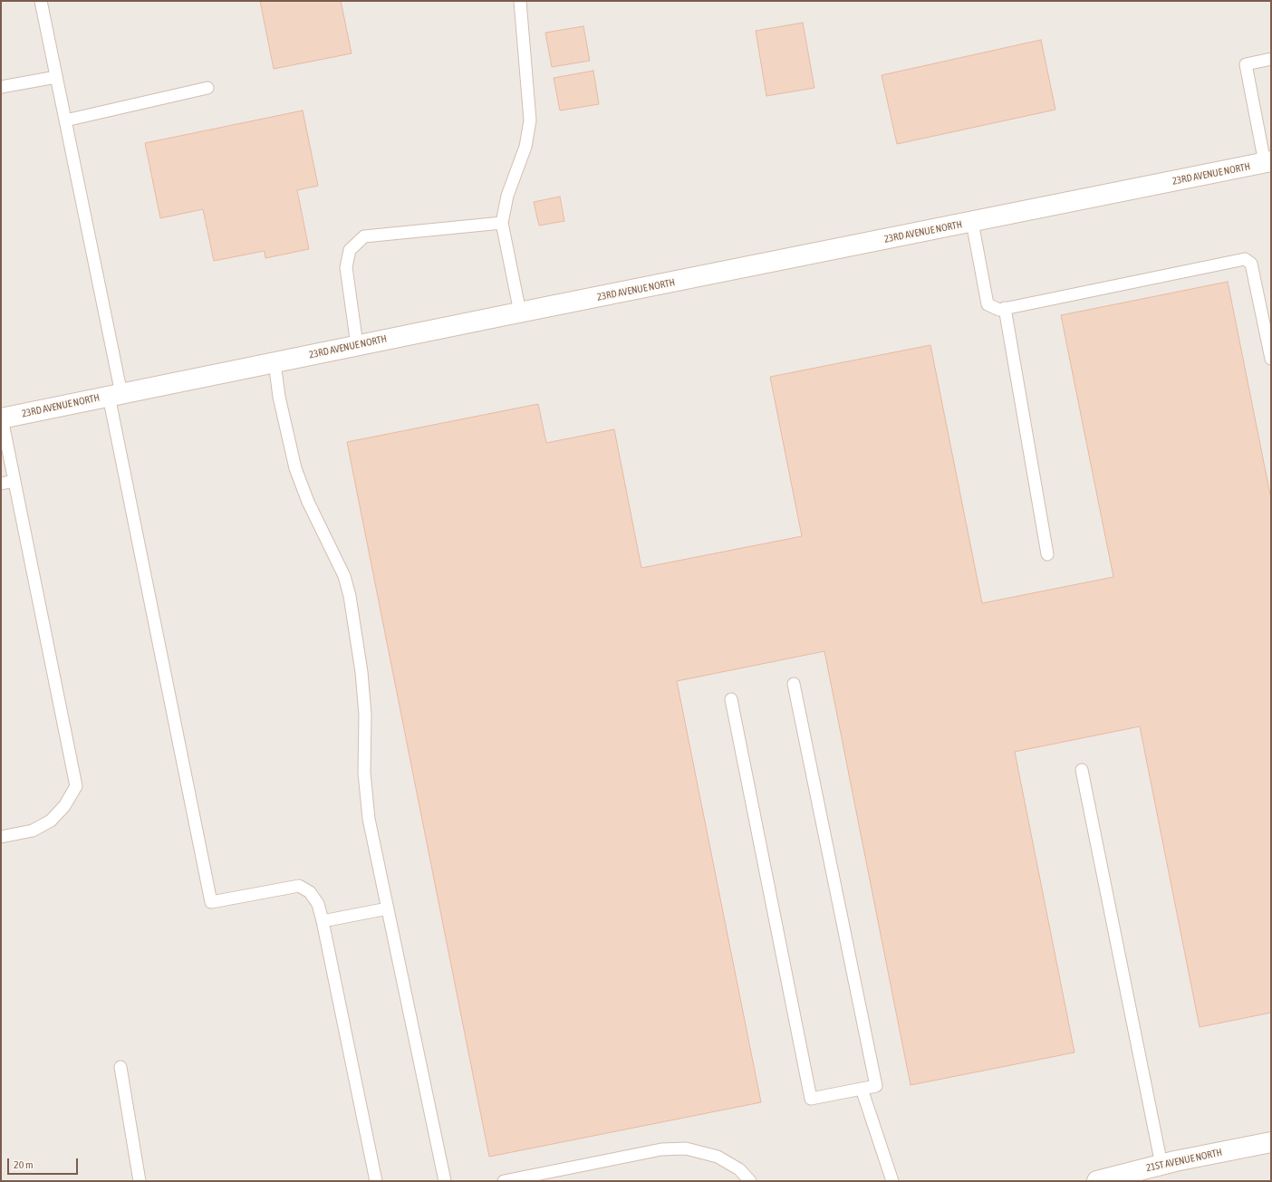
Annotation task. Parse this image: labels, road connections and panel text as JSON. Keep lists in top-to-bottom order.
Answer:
{
  "streets": {
    "street": ["23RD AVENUE NORTH", "21ST AVENUE NORTH"]
  },
  "scale_bar": "20 m"
}
